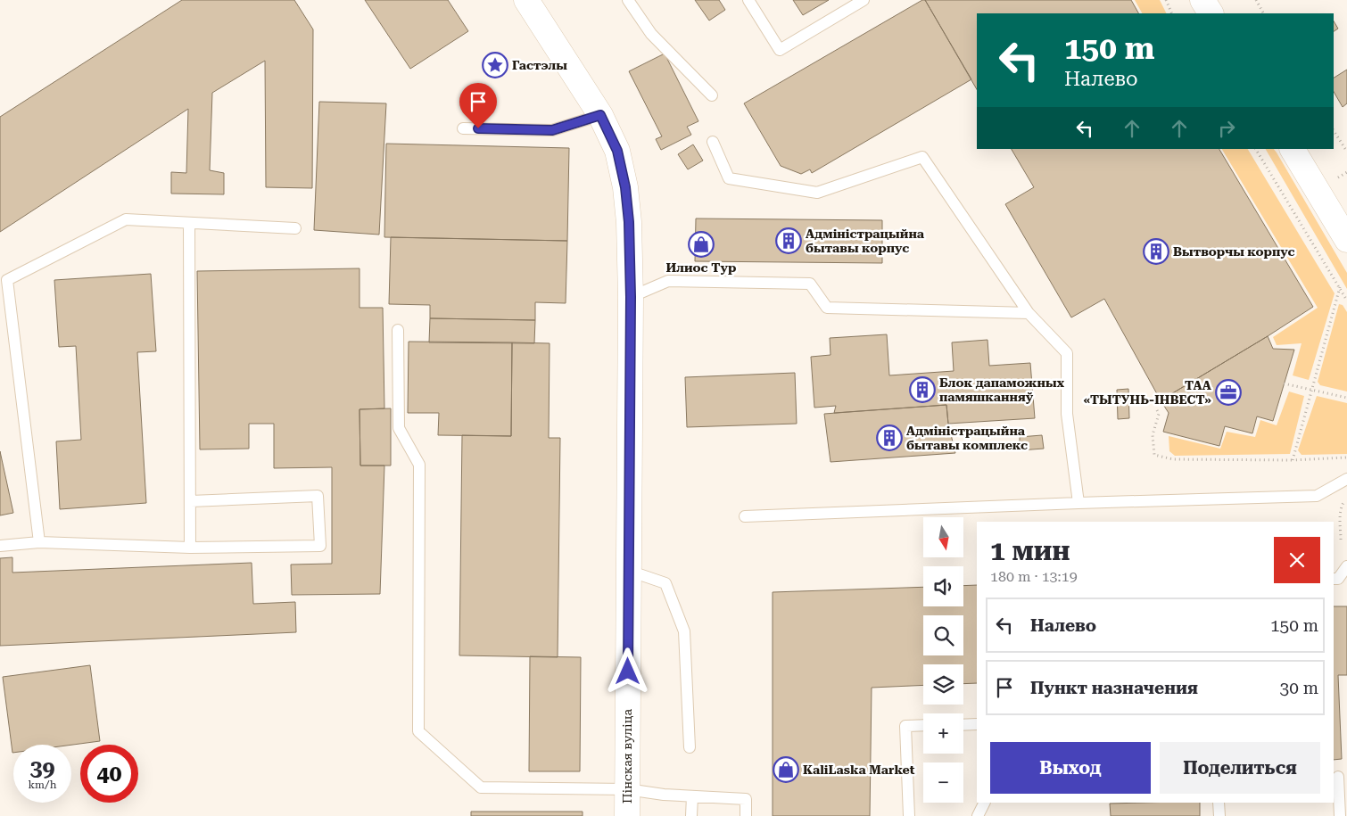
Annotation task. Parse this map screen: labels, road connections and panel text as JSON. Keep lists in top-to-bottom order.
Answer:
{
  "streets": {
    "street": ["Пінская вуліца"]
  },
  "places": {
    "place": ["Гастэлы"],
    "building": [
      "Адміністрацыйна бытавы корпус",
      "Вытворчы корпус",
      "Блок дапаможных памяшканняў",
      "Адміністрацыйна бытавы комплекс"
    ],
    "shop": ["Илиос Тур", "KaliLaska Market"],
    "office": ["ТАА «ТЫТУНЬ-IНВЕСТ»"]
  },
  "north": "bottom",
  "page": {
    "turn": ["150 m", "Налево"],
    "map_buttons": ["+", "−"],
    "heading": ["1 мин", "180 m · 13:19"],
    "list": [
      {
        "name": "Налево",
        "value": "150 m"
      },
      {
        "name": "Пункт назначения",
        "value": "30 m"
      }
    ],
    "buttons": ["Выход", "Поделиться"],
    "speed": "39 km/h",
    "limit": "40"
  }
}
